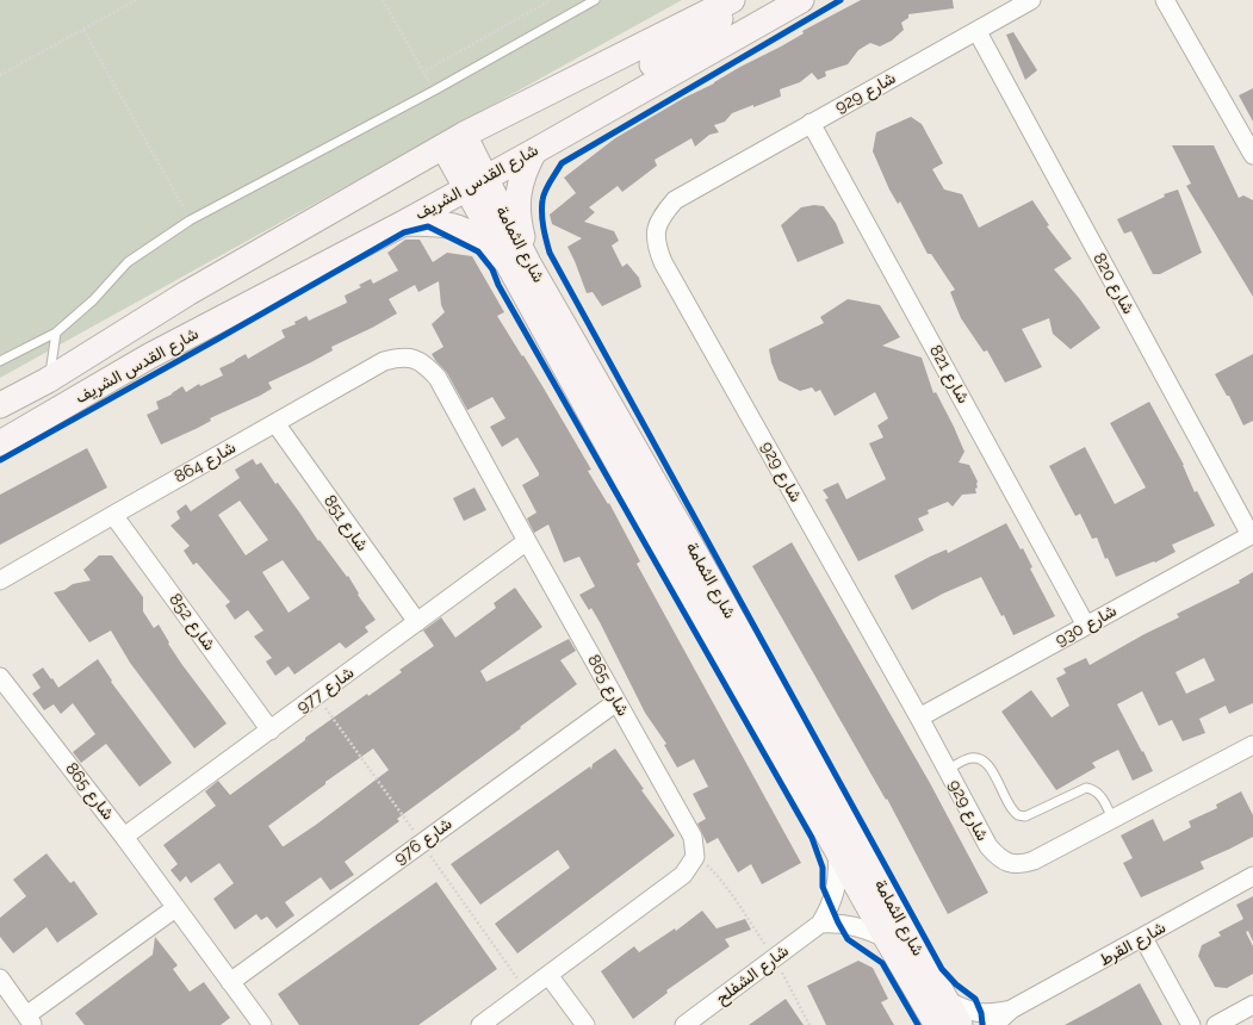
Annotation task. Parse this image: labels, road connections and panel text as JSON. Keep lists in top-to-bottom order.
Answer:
{
  "streets": {
    "street": [
      "شارع 929",
      "شارع القدس الشريف",
      "شارع الثمامة",
      "شارع 820",
      "شارع 821",
      "شارع 864",
      "شارع 851",
      "شارع 852",
      "شارع 930",
      "شارع 865",
      "شارع 977",
      "شارع 976",
      "شارع القرط",
      "شارع الشفلح"
    ]
  },
  "crossings": [
    ["شارع 929", "شارع 820"],
    ["شارع 929", "شارع 821"],
    ["شارع 929", "شارع 930"],
    ["شارع القدس الشريف", "شارع الثمامة"],
    ["شارع الثمامة", "شارع القرط"],
    ["شارع الثمامة", "شارع الشفلح"],
    ["شارع 820", "شارع 930"],
    ["شارع 821", "شارع 930"],
    ["شارع 864", "شارع 851"],
    ["شارع 864", "شارع 852"],
    ["شارع 864", "شارع 865"],
    ["شارع 851", "شارع 977"],
    ["شارع 852", "شارع 977"],
    ["شارع 865", "شارع 977"],
    ["شارع 865", "شارع 976"]
  ]
}
